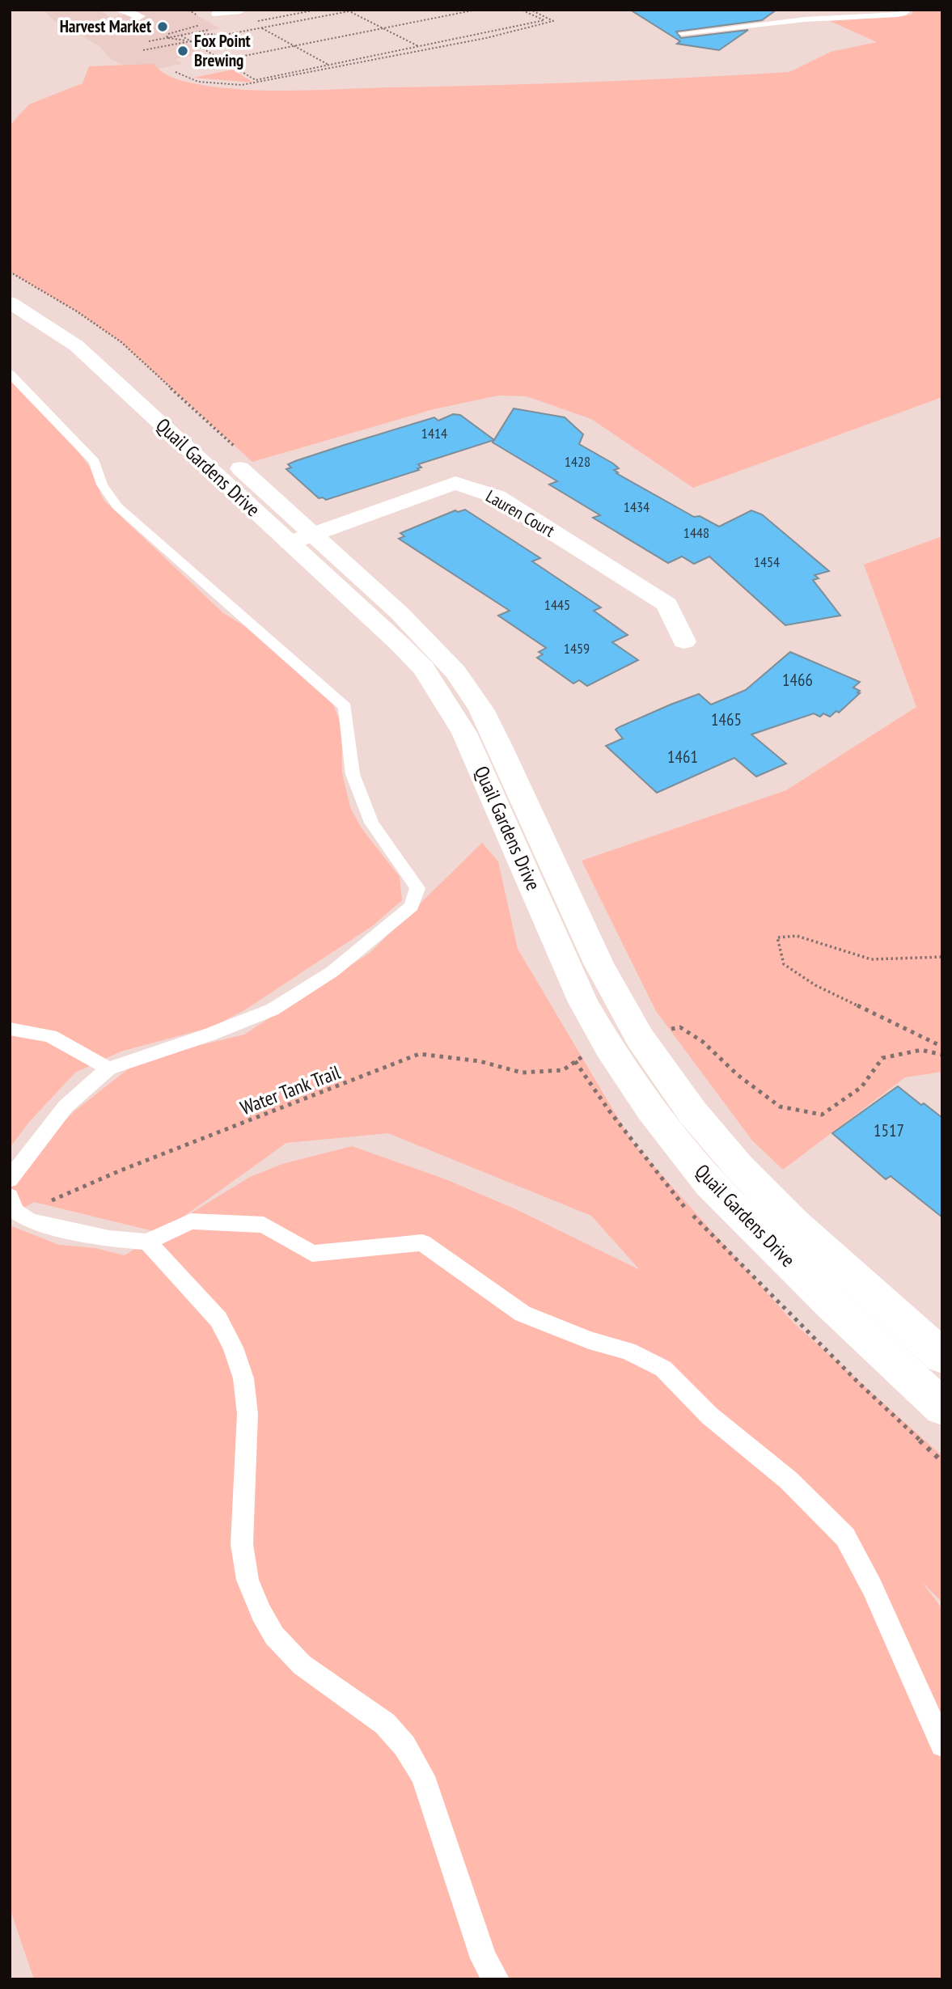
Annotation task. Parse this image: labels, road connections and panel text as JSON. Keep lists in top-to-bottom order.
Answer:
{
  "streets": {
    "main road": ["Quail Gardens Drive", "Lauren Court"],
    "path": ["Water Tank Trail"]
  },
  "crossings": [
    ["Quail Gardens Drive", "Lauren Court"]
  ],
  "places": ["Harvest Market", "Fox Point Brewing"],
  "house_numbers": [
    "1414",
    "1428",
    "1434",
    "1448",
    "1454",
    "1445",
    "1459",
    "1466",
    "1465",
    "1461",
    "1517"
  ]
}
